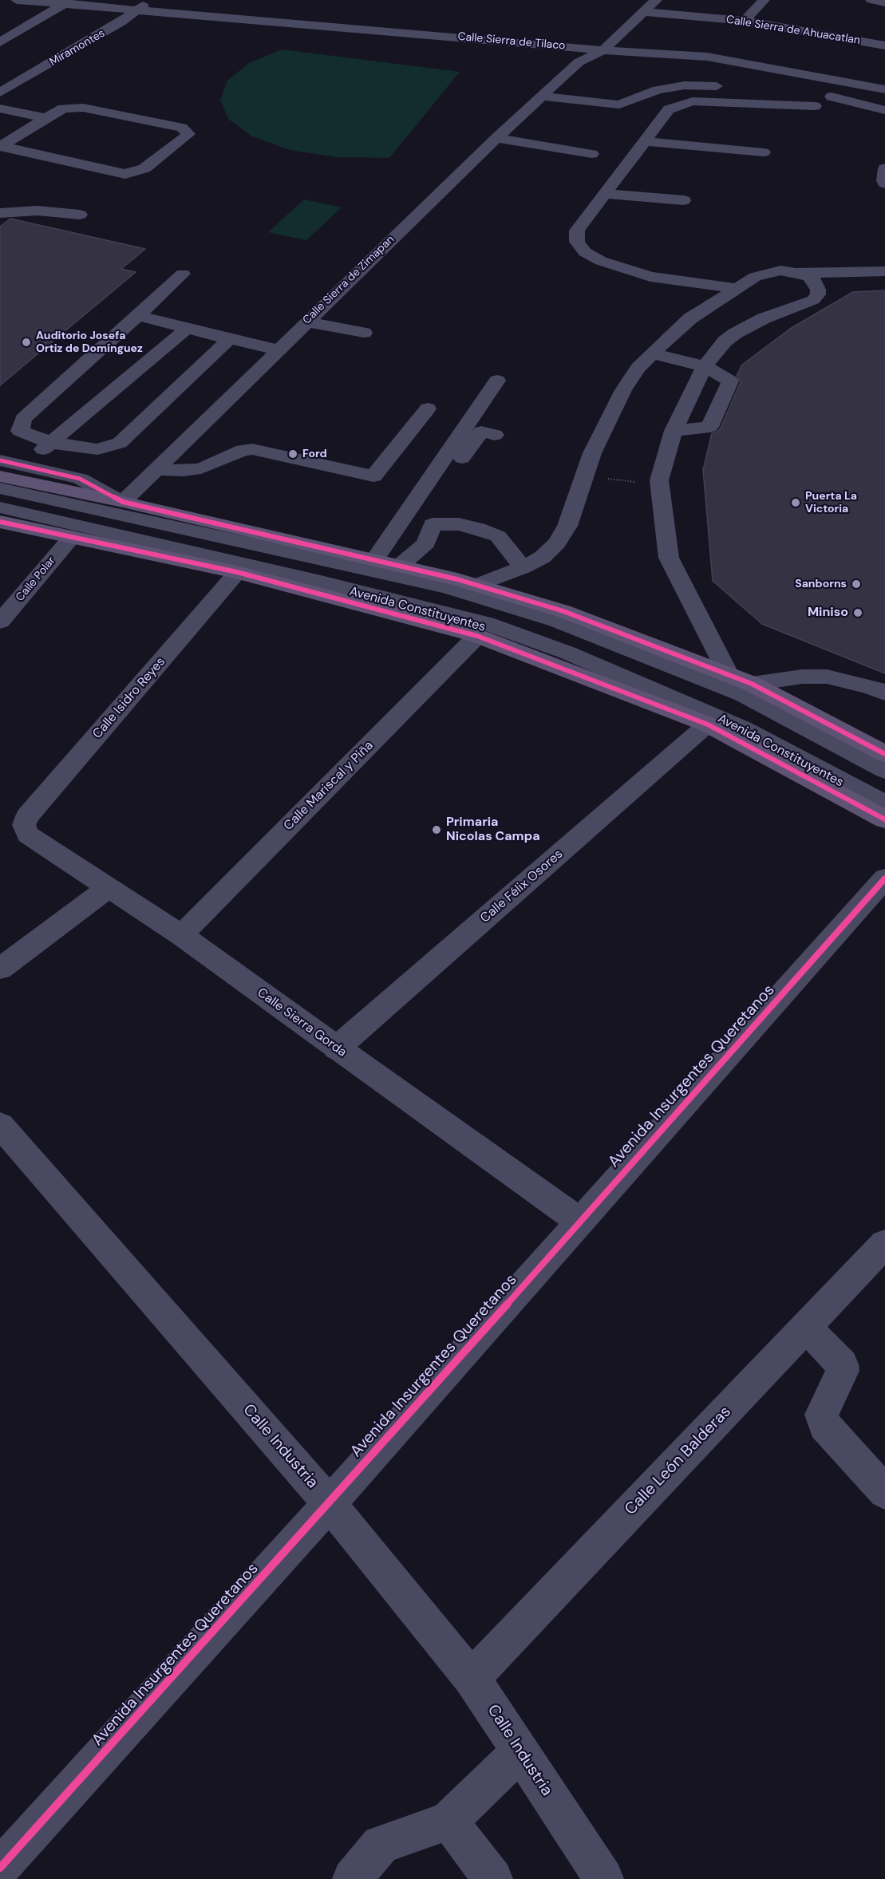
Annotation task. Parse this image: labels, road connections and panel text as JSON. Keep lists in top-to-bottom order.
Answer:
{
  "streets": {
    "main road": ["Avenida Constituyentes"],
    "street": [
      "Calle Sierra de Ahuacatlan",
      "Calle Sierra de Tilaco",
      "Miramontes",
      "Calle Sierra de Zimapan",
      "Calle Polar",
      "Calle Isidro Reyes",
      "Calle Mariscal y Piña",
      "Calle Félix Osores",
      "Calle Sierra Gorda",
      "Avenida Insurgentes Queretanos",
      "Calle Industria",
      "Calle León Balderas"
    ]
  },
  "crossings": [
    ["Calle Sierra de Ahuacatlan", "Calle Sierra de Zimapan"],
    ["Calle Sierra de Tilaco", "Miramontes"],
    ["Calle Sierra de Tilaco", "Calle Sierra de Zimapan"],
    ["Calle Polar", "Avenida Constituyentes"],
    ["Avenida Constituyentes", "Calle Isidro Reyes"],
    ["Avenida Constituyentes", "Calle Mariscal y Piña"],
    ["Avenida Constituyentes", "Calle Félix Osores"],
    ["Calle Isidro Reyes", "Calle Sierra Gorda"],
    ["Calle Mariscal y Piña", "Calle Sierra Gorda"],
    ["Calle Félix Osores", "Calle Sierra Gorda"],
    ["Calle Sierra Gorda", "Avenida Insurgentes Queretanos"],
    ["Avenida Insurgentes Queretanos", "Calle Industria"],
    ["Calle Industria", "Calle León Balderas"]
  ],
  "places": [
    "Auditorio Josefa Ortiz de Domínguez",
    "Ford",
    "Puerta La Victoria",
    "Sanborns",
    "Miniso",
    "Primaria Nicolas Campa"
  ]
}
